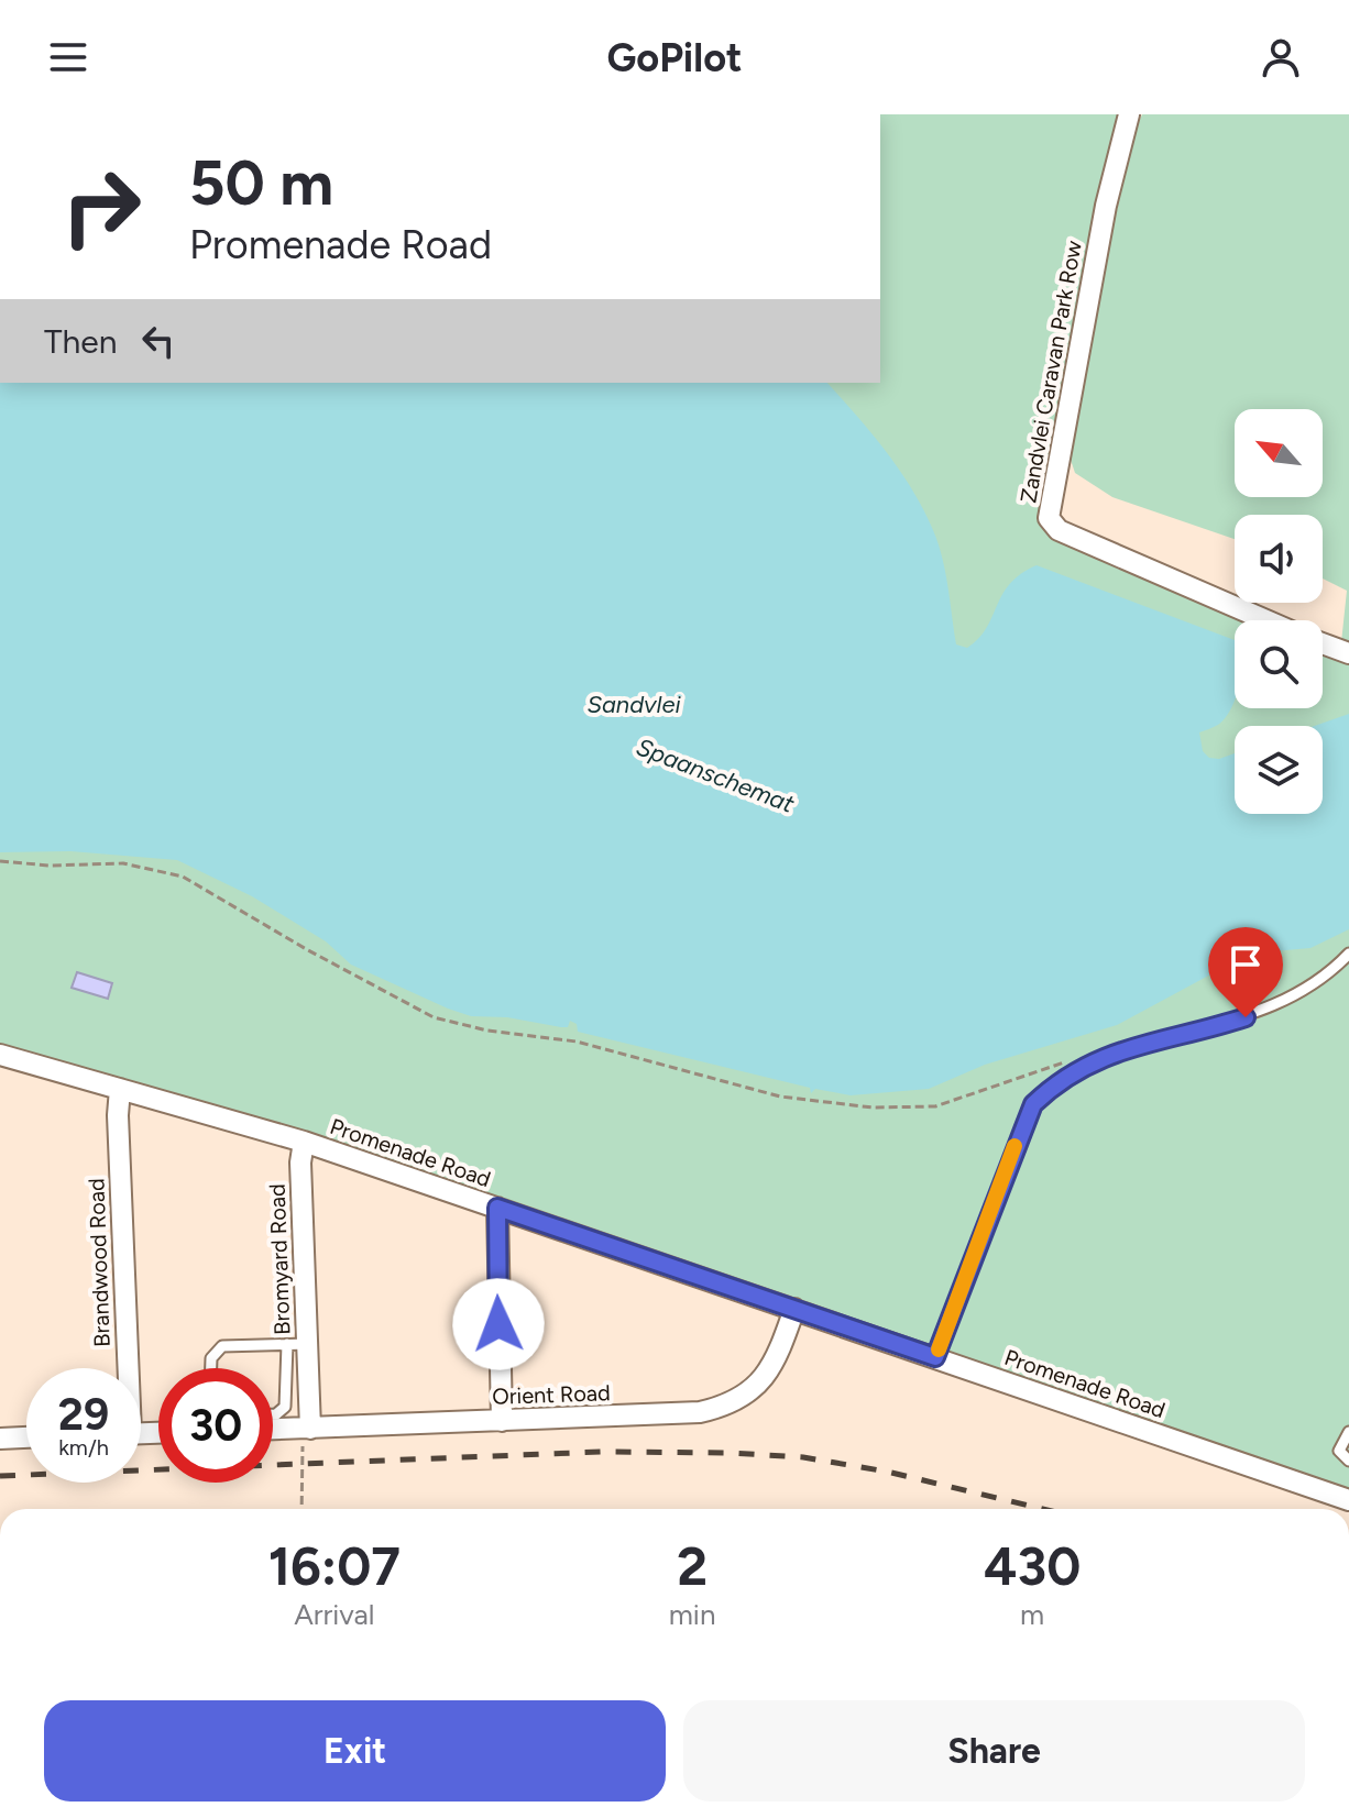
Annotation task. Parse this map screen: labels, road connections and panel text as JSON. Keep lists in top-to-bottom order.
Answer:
{
  "streets": {
    "street": [
      "Zandvlei Caravan Park Row",
      "Promenade Road",
      "Bromyard Road",
      "Brandwood Road",
      "Orient Road"
    ]
  },
  "crossings": [
    ["Promenade Road", "Bromyard Road"],
    ["Promenade Road", "Brandwood Road"],
    ["Promenade Road", "Orient Road"],
    ["Bromyard Road", "Orient Road"]
  ],
  "water": ["Sandvlei", "Spaanschemat"],
  "north": "top left",
  "page": {
    "header": "GoPilot",
    "turn": ["50 m", "Promenade Road"],
    "then": "Then",
    "speed": "29 km/h",
    "limit": "30",
    "eta": [
      "16:07",
      "Arrival",
      "2",
      "min",
      "430",
      "m"
    ],
    "buttons": ["Exit", "Share"]
  }
}
